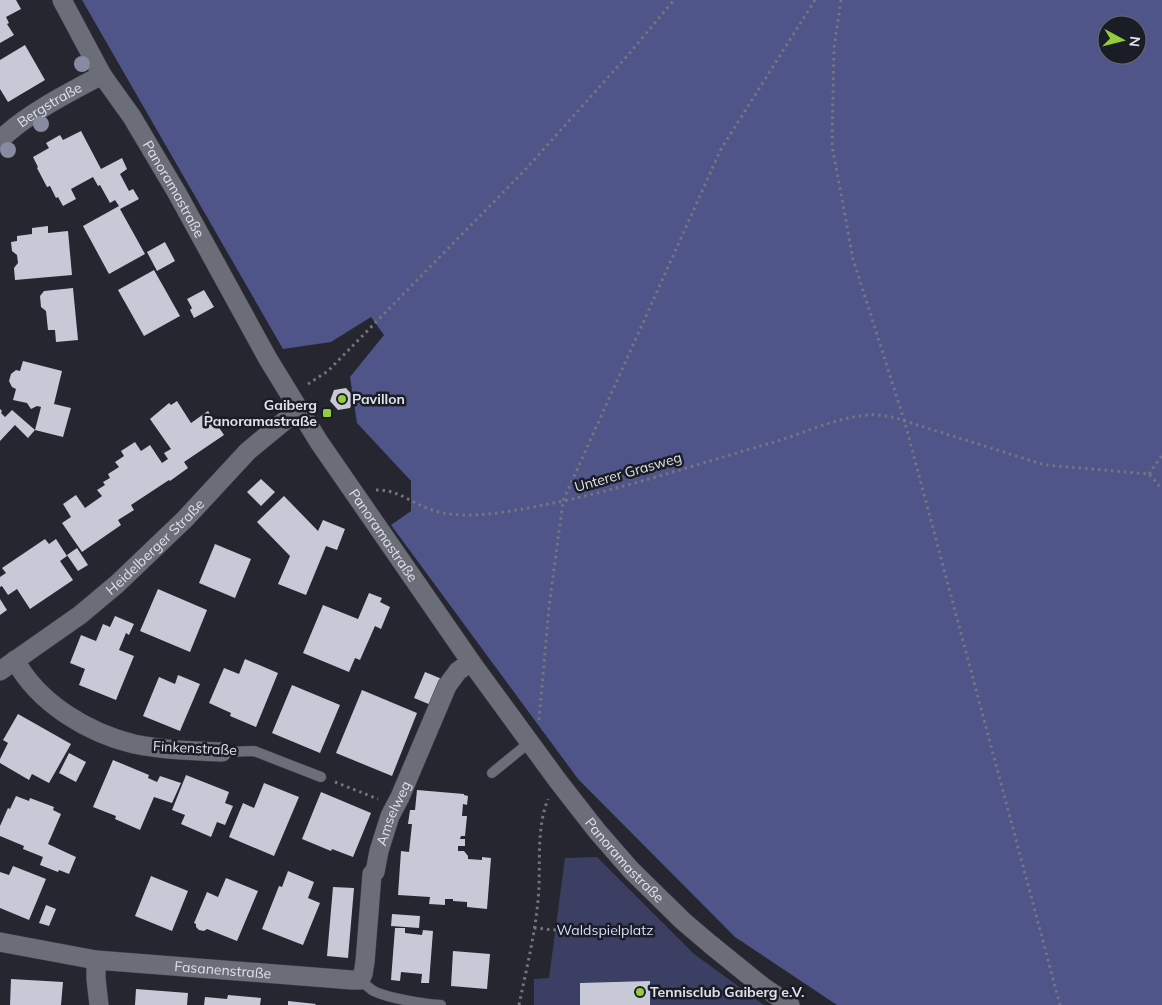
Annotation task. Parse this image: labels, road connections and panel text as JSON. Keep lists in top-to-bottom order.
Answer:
{
  "streets": {
    "street": [
      "Bergstraße",
      "Panoramastraße",
      "Heidelberger Straße",
      "Finkenstraße",
      "Amselweg",
      "Fasanenstraße"
    ],
    "path": ["Unterer Grasweg"]
  },
  "crossings": [
    ["Bergstraße", "Panoramastraße"],
    ["Panoramastraße", "Unterer Grasweg"],
    ["Panoramastraße", "Heidelberger Straße"],
    ["Panoramastraße", "Amselweg"],
    ["Heidelberger Straße", "Finkenstraße"],
    ["Amselweg", "Fasanenstraße"]
  ],
  "parks": ["Waldspielplatz"],
  "places": {
    "other": ["Pavillon", "Tennisclub Gaiberg e.V."],
    "transit": ["Gaiberg Panoramastraße"]
  },
  "north": "right"
}
